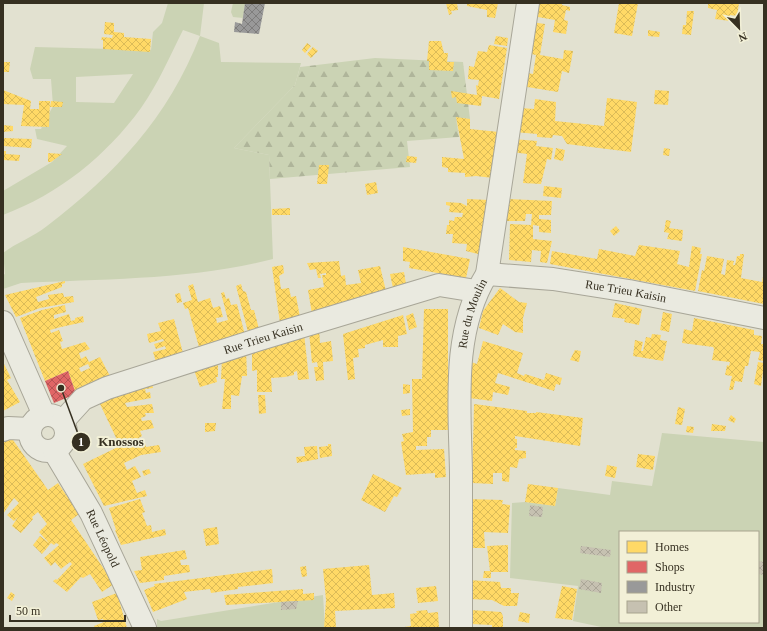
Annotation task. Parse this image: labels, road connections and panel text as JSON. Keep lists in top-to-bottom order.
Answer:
{
  "streets": {
    "street": ["Rue Trieu Kaisin", "Rue du Moulin", "Rue Léopold"]
  },
  "crossings": [
    ["Rue Trieu Kaisin", "Rue du Moulin"],
    ["Rue Trieu Kaisin", "Rue Léopold"]
  ],
  "places": ["Knossos"],
  "legend": [
    "Homes",
    "Shops",
    "Industry",
    "Other"
  ],
  "scale_bar": "50 m",
  "north": "bottom right"
}
